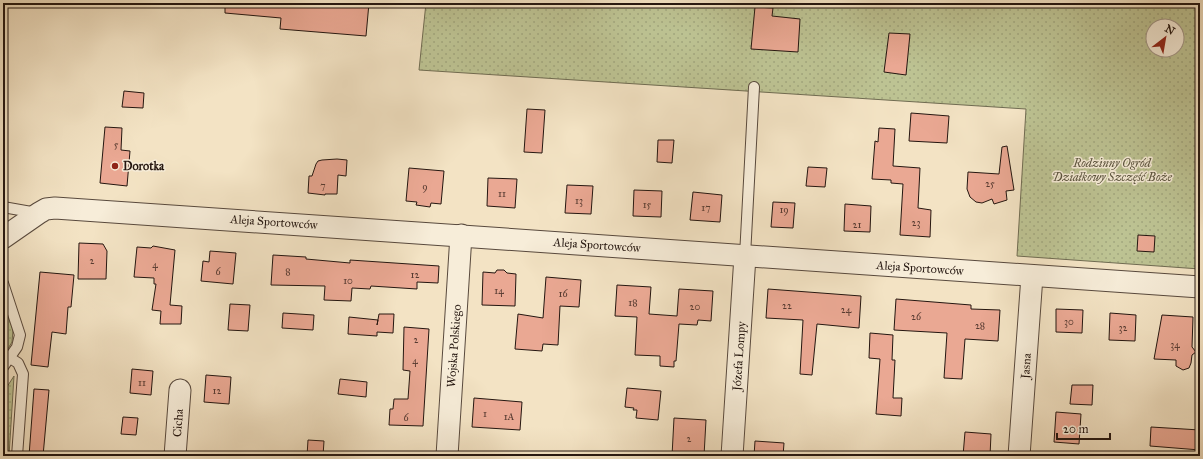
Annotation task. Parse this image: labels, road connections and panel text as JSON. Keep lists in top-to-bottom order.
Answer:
{
  "streets": {
    "street": [
      "Aleja Sportowców",
      "Wojska Polskiego",
      "Józefa Lompy",
      "Jasna",
      "Cicha"
    ]
  },
  "crossings": [
    ["Aleja Sportowców", "Wojska Polskiego"],
    ["Aleja Sportowców", "Józefa Lompy"],
    ["Aleja Sportowców", "Jasna"]
  ],
  "parks": ["Rodzinny Ogród Działkowy Szczęść Boże"],
  "places": ["Dorotka"],
  "house_numbers": [
    "5",
    "25",
    "7",
    "9",
    "11",
    "13",
    "15",
    "17",
    "19",
    "23",
    "21",
    "2",
    "4",
    "6",
    "8",
    "12",
    "10",
    "14",
    "16",
    "18",
    "22",
    "20",
    "24",
    "26",
    "30",
    "28",
    "32",
    "2",
    "34",
    "4",
    "11",
    "12",
    "1",
    "1A",
    "6",
    "2"
  ],
  "scale_bar": "20 m",
  "north": "top right"
}
